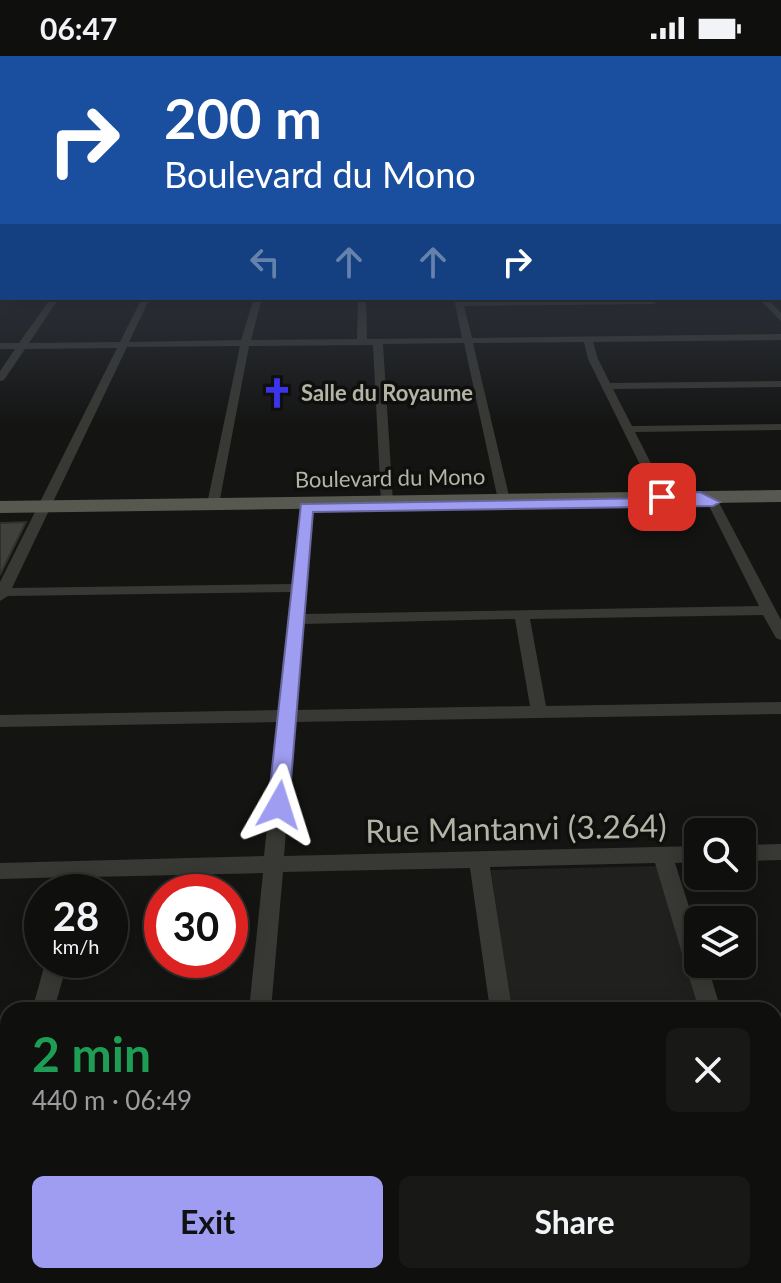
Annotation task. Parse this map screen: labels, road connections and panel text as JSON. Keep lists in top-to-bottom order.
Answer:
{
  "streets": {
    "main road": ["Boulevard du Mono"],
    "street": ["Rue Mantanvi (3.264)"]
  },
  "places": {
    "church": ["Salle du Royaume"]
  },
  "page": {
    "status": "06:47",
    "turn": ["200 m", "Boulevard du Mono"],
    "speed": "28 km/h",
    "limit": "30",
    "heading": ["2 min", "440 m · 06:49"],
    "buttons": ["Exit", "Share"]
  }
}
